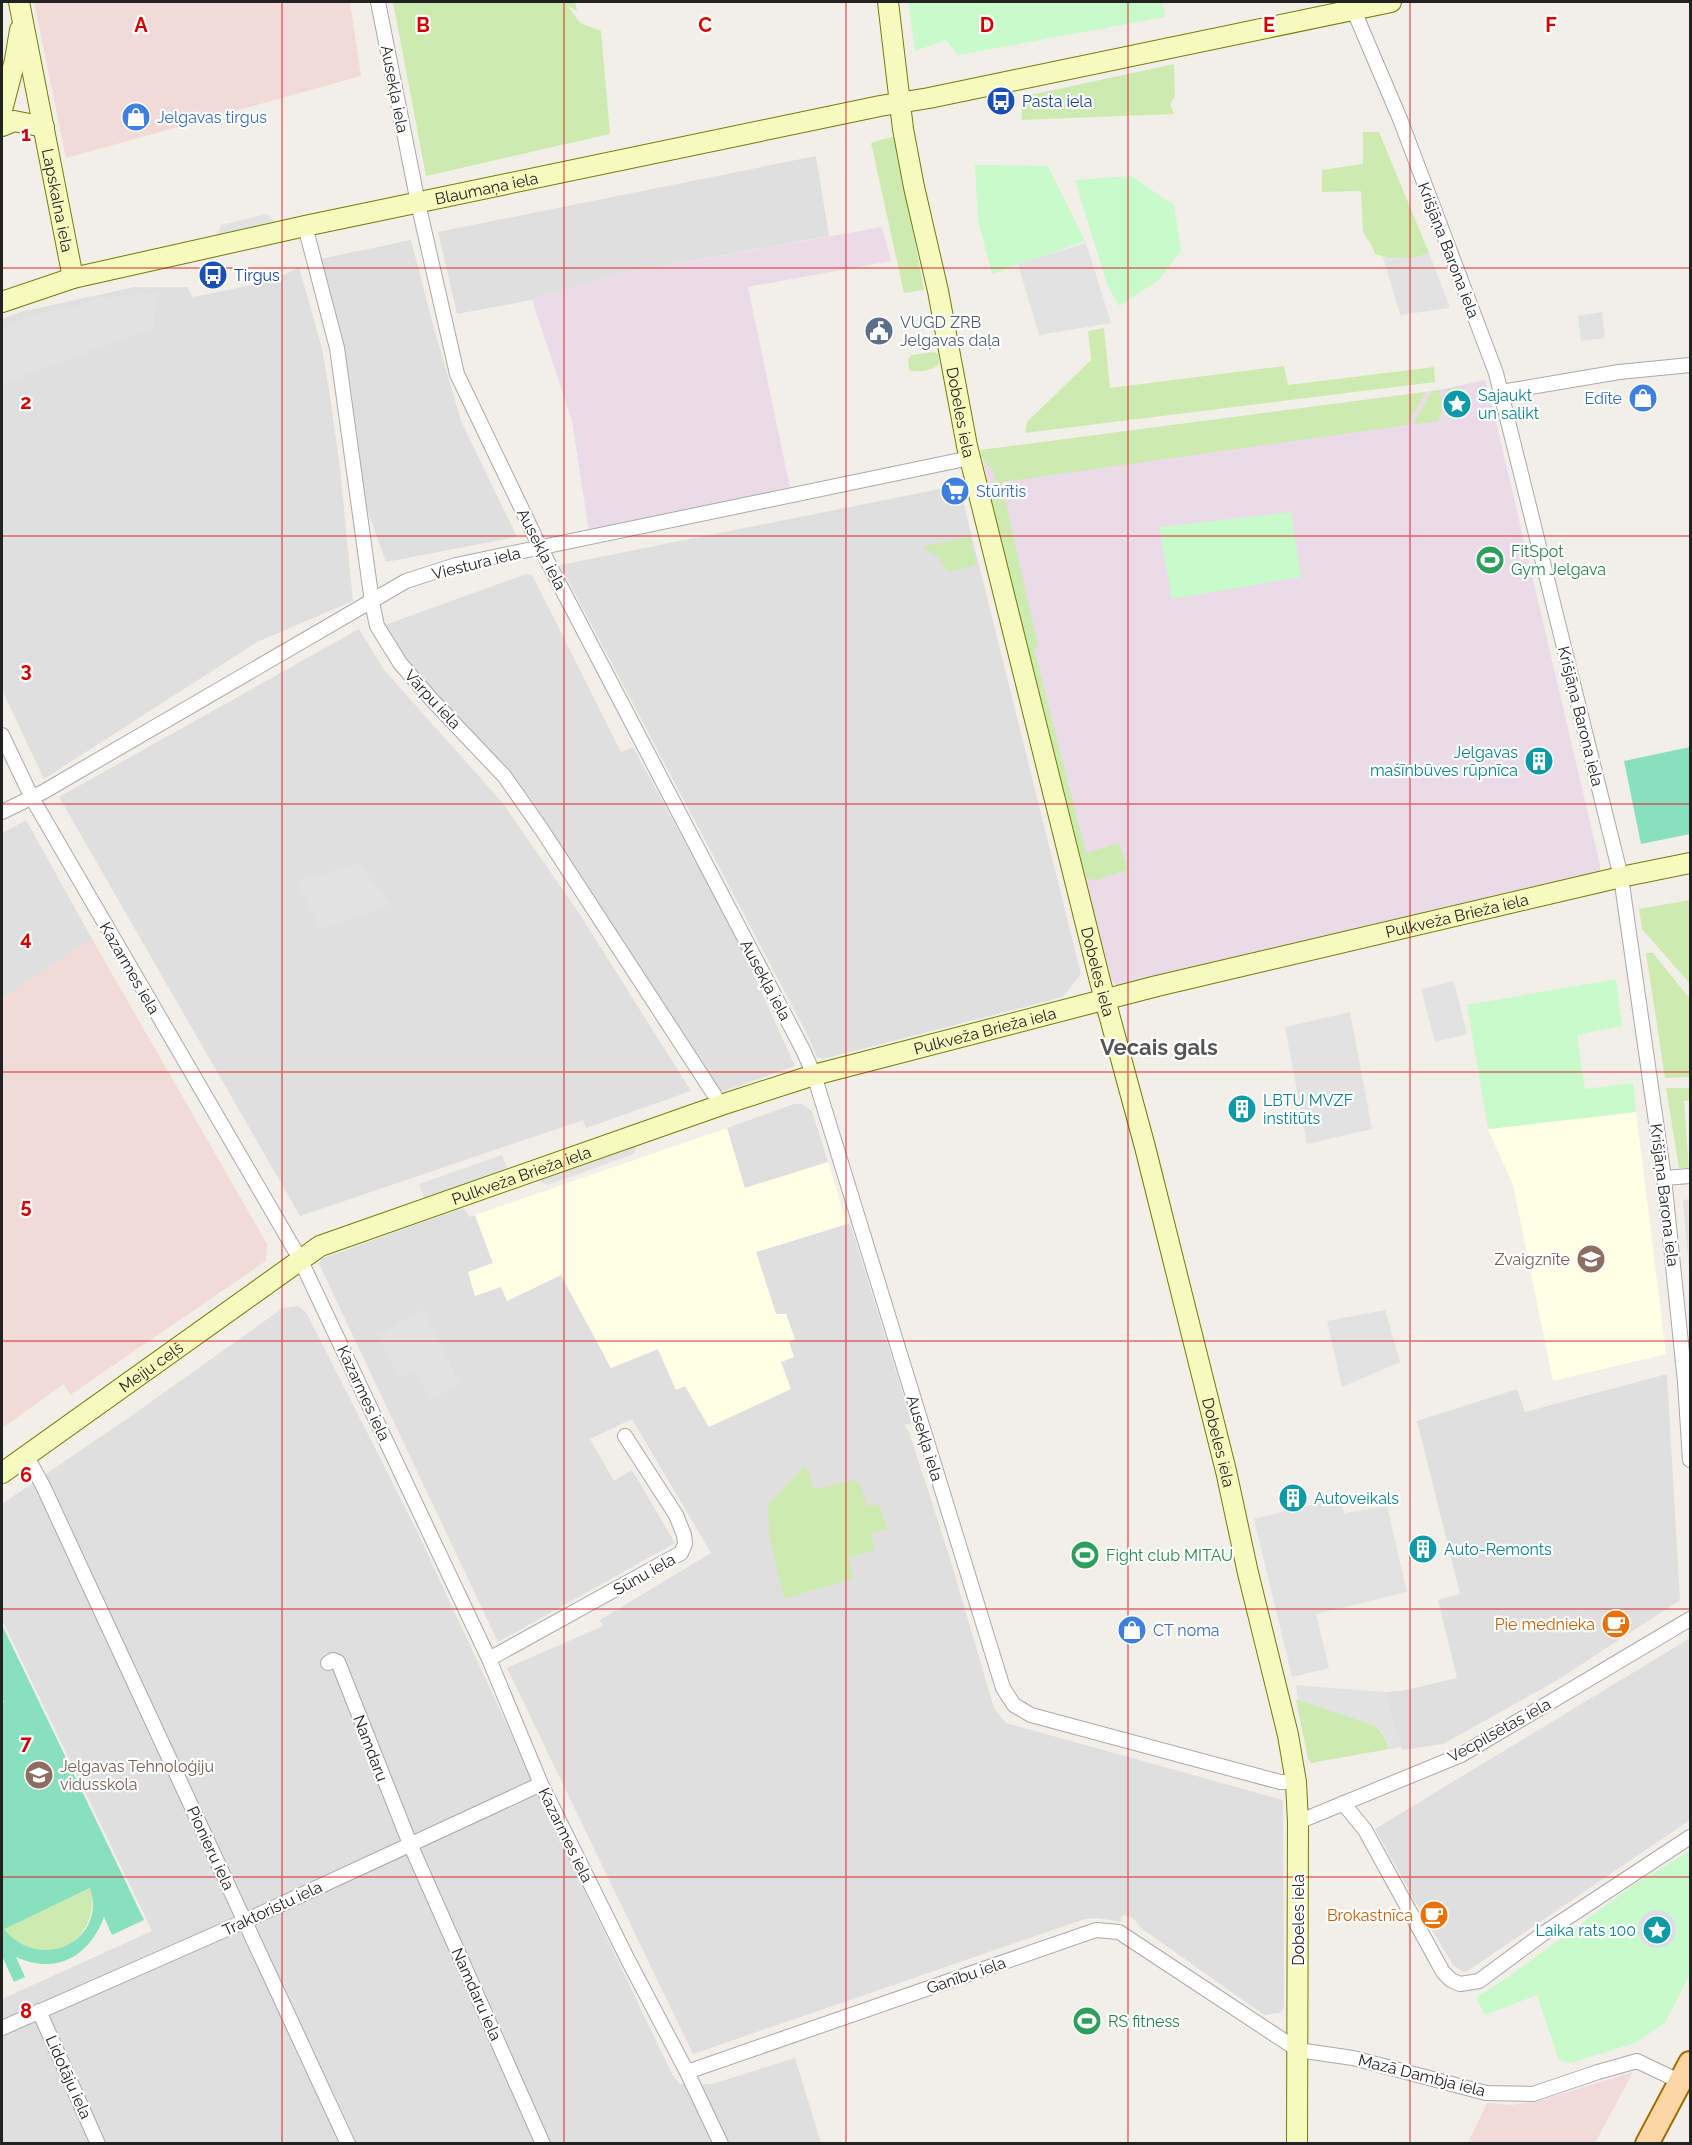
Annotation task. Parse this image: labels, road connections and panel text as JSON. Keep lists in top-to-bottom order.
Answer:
{
  "streets": {
    "street": [
      "Ausekļa iela",
      "Blaumaņa iela",
      "Lapskalna iela",
      "Krišjāņa Barona iela",
      "Dobeles iela",
      "Viestura iela",
      "Vārpu iela",
      "Pulkveža Brieža iela",
      "Kazarmes iela",
      "Meiju ceļš",
      "Sūnu iela",
      "Vecpilsētas iela",
      "Namdaru",
      "Pionieru iela",
      "Traktoristu iela",
      "Ganību iela",
      "Namdaru iela",
      "Mazā Dambja iela",
      "Lidotāju iela"
    ]
  },
  "crossings": [
    ["Ausekļa iela", "Blaumaņa iela"],
    ["Ausekļa iela", "Dobeles iela"],
    ["Ausekļa iela", "Viestura iela"],
    ["Ausekļa iela", "Pulkveža Brieža iela"],
    ["Blaumaņa iela", "Lapskalna iela"],
    ["Blaumaņa iela", "Dobeles iela"],
    ["Blaumaņa iela", "Vārpu iela"],
    ["Krišjāņa Barona iela", "Pulkveža Brieža iela"],
    ["Dobeles iela", "Viestura iela"],
    ["Dobeles iela", "Pulkveža Brieža iela"],
    ["Dobeles iela", "Vecpilsētas iela"],
    ["Dobeles iela", "Ganību iela"],
    ["Dobeles iela", "Mazā Dambja iela"],
    ["Viestura iela", "Vārpu iela"],
    ["Viestura iela", "Kazarmes iela"],
    ["Vārpu iela", "Pulkveža Brieža iela"],
    ["Pulkveža Brieža iela", "Kazarmes iela"],
    ["Pulkveža Brieža iela", "Meiju ceļš"],
    ["Kazarmes iela", "Meiju ceļš"],
    ["Kazarmes iela", "Sūnu iela"],
    ["Kazarmes iela", "Traktoristu iela"],
    ["Kazarmes iela", "Ganību iela"],
    ["Meiju ceļš", "Pionieru iela"],
    ["Namdaru", "Traktoristu iela"],
    ["Namdaru", "Namdaru iela"],
    ["Pionieru iela", "Traktoristu iela"],
    ["Traktoristu iela", "Namdaru iela"],
    ["Traktoristu iela", "Lidotāju iela"],
    ["Ganību iela", "Mazā Dambja iela"]
  ],
  "districts": ["Vecais gals"],
  "places": {
    "bus stop": ["Pasta iela", "Tirgus"],
    "shop": ["Jelgavas tirgus", "Edīte", "CT noma"],
    "public building": ["VUGD ZRB Jelgavas daļa"],
    "place": ["Sajaukt un salikt", "Laika rats 100"],
    "supermarket": ["Stūrītis"],
    "sports": ["FitSpot Gym Jelgava", "Fight club MITAU", "RS fitness"],
    "building": [
      "Jelgavas mašīnbūves rūpnīca",
      "LBTU MVZF institūts",
      "Autoveikals",
      "Auto-Remonts"
    ],
    "school or university": ["Zvaigznīte", "Jelgavas Tehnoloģiju vidusskola"],
    "cafe": ["Pie mednieka", "Brokastnīca"]
  },
  "grid": {
    "columns": [
      "A",
      "B",
      "C",
      "D",
      "E",
      "F"
    ],
    "rows": [
      "1",
      "2",
      "3",
      "4",
      "5",
      "6",
      "7",
      "8"
    ]
  }
}
